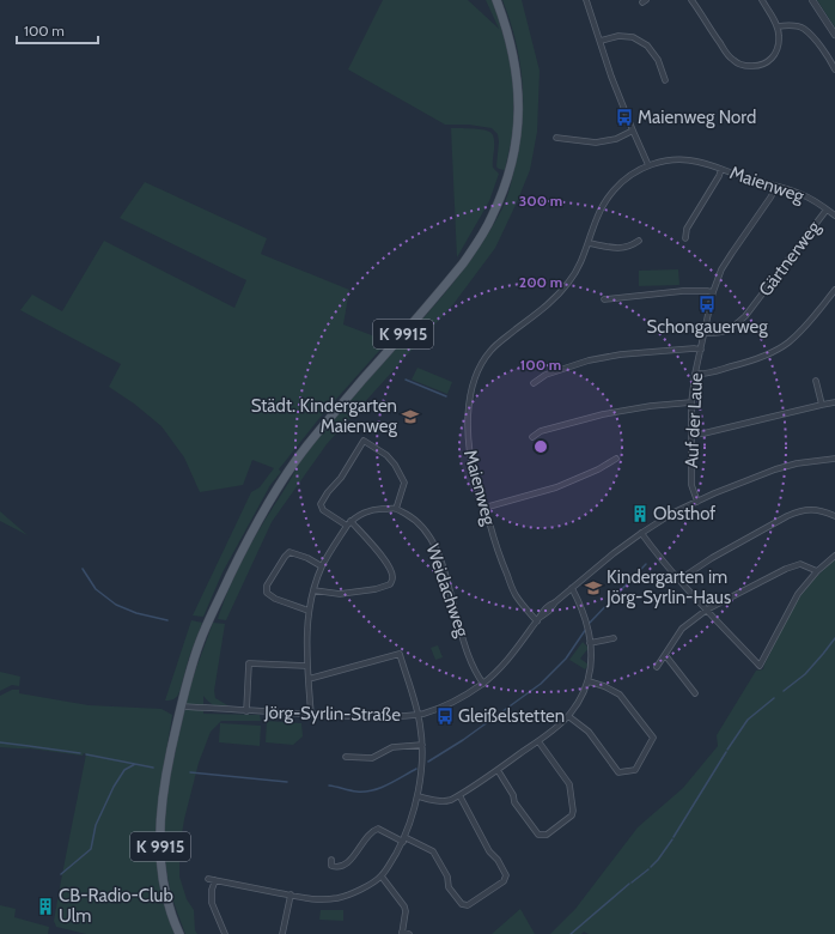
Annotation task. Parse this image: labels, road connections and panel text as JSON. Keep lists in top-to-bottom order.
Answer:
{
  "streets": {
    "main road": ["K 9915"],
    "street": [
      "Maienweg",
      "Gärtnerweg",
      "Auf der Laue",
      "Weidachweg",
      "Jörg-Syrlin-Straße"
    ]
  },
  "crossings": [
    ["Maienweg", "Gärtnerweg"],
    ["Maienweg", "Auf der Laue"],
    ["Maienweg", "Jörg-Syrlin-Straße"],
    ["Gärtnerweg", "Auf der Laue"],
    ["K 9915", "Jörg-Syrlin-Straße"],
    ["Auf der Laue", "Jörg-Syrlin-Straße"],
    ["Weidachweg", "Jörg-Syrlin-Straße"]
  ],
  "places": {
    "bus stop": ["Maienweg Nord", "Schongauerweg", "Gleißelstetten"],
    "school or university": ["Städt. Kindergarten Maienweg", "Kindergarten im Jörg-Syrlin-Haus"],
    "building": ["Obsthof", "CB-Radio-Club Ulm"]
  },
  "scale_bar": "100 m",
  "rings": ["300 m", "200 m", "100 m"]
}
